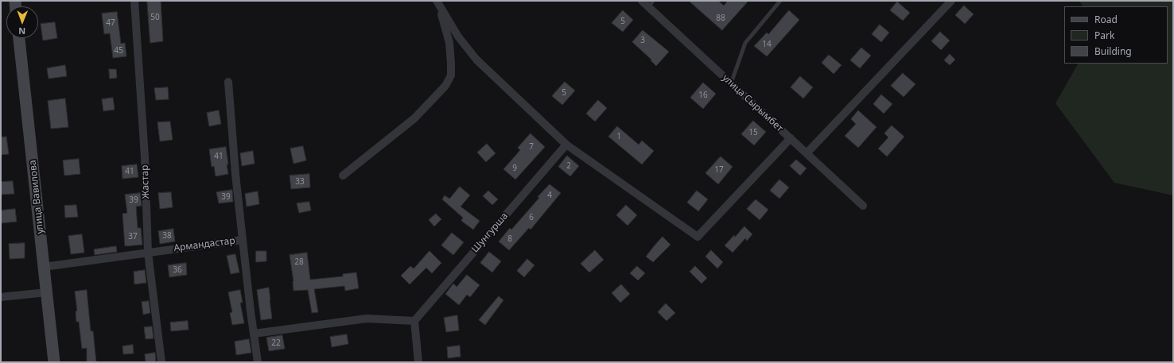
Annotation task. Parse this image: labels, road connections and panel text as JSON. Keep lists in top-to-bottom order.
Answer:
{
  "streets": {
    "street": [
      "улица Сырымбет",
      "Жастар",
      "улица Вавилова",
      "Шунгурша",
      "Армандастар"
    ]
  },
  "crossings": [
    ["Жастар", "Армандастар"],
    ["улица Вавилова", "Армандастар"]
  ],
  "house_numbers": [
    "50",
    "88",
    "5",
    "47",
    "3",
    "14",
    "45",
    "5",
    "16",
    "15",
    "1",
    "7",
    "41",
    "2",
    "9",
    "17",
    "41",
    "33",
    "4",
    "39",
    "39",
    "6",
    "38",
    "37",
    "8",
    "28",
    "36",
    "22"
  ],
  "legend": ["Road", "Park", "Building"],
  "north": "bottom"
}
